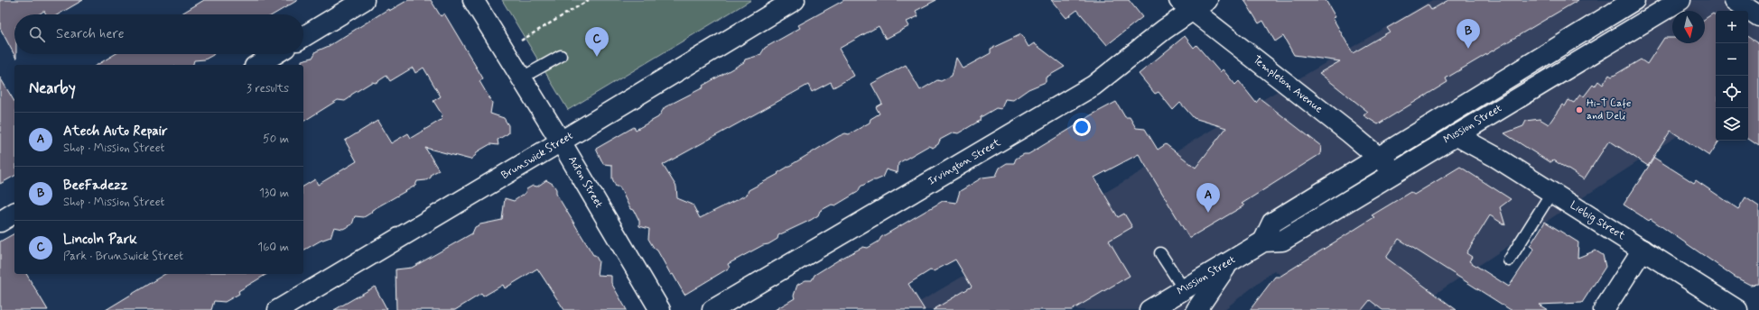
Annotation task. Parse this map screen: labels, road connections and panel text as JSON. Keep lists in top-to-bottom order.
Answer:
{
  "streets": {
    "street": [
      "Templeton Avenue",
      "Mission Street",
      "Brunswick Street",
      "Irvington Street",
      "Acton Street",
      "Liebig Street"
    ]
  },
  "crossings": [
    ["Templeton Avenue", "Mission Street"],
    ["Templeton Avenue", "Irvington Street"],
    ["Mission Street", "Liebig Street"],
    ["Brunswick Street", "Acton Street"]
  ],
  "places": ["Hi-T Cafe and Deli"],
  "north": "bottom",
  "page": {
    "map_buttons": ["+", "−"],
    "search": "Search here",
    "pins": ["B", "C", "A"],
    "heading": ["Nearby", "3 results"],
    "list": [
      {
        "mark": "A",
        "name": "Atech Auto Repair",
        "note": "Shop · Mission Street",
        "value": "50 m"
      },
      {
        "mark": "B",
        "name": "BeeFadezz",
        "note": "Shop · Mission Street",
        "value": "130 m"
      },
      {
        "mark": "C",
        "name": "Lincoln Park",
        "note": "Park · Brunswick Street",
        "value": "160 m"
      }
    ]
  }
}
